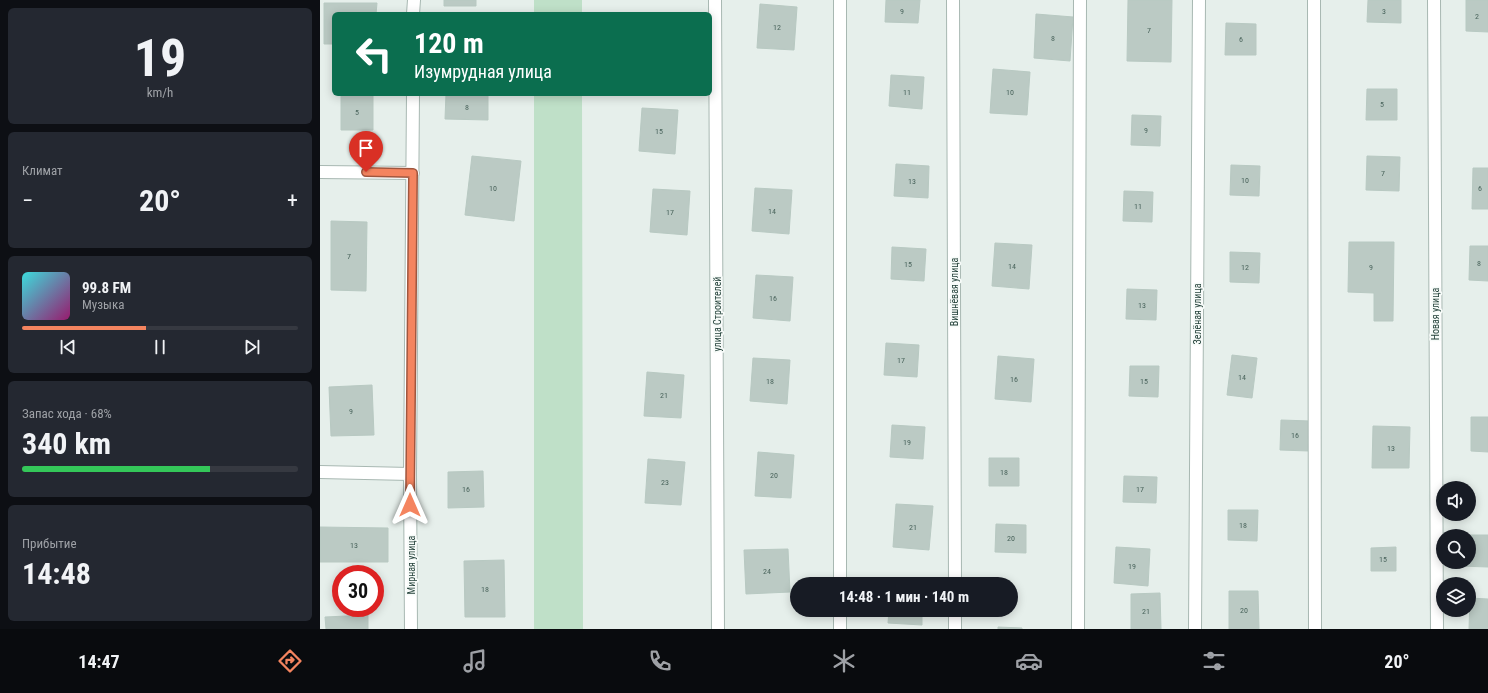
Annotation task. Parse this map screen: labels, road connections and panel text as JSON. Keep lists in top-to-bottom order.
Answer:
{
  "streets": {
    "street": [
      "Вишнёвая улица",
      "улица Строителей",
      "Зелёная улица",
      "Новая улица",
      "Мирная улица"
    ]
  },
  "house_numbers": [
    "9",
    "3",
    "2",
    "12",
    "7",
    "8",
    "6",
    "11",
    "10",
    "5",
    "8",
    "5",
    "9",
    "15",
    "7",
    "10",
    "13",
    "10",
    "6",
    "11",
    "14",
    "17",
    "7",
    "8",
    "15",
    "14",
    "12",
    "9",
    "16",
    "13",
    "17",
    "14",
    "16",
    "18",
    "15",
    "21",
    "9",
    "16",
    "19",
    "13",
    "18",
    "20",
    "23",
    "16",
    "17",
    "18",
    "21",
    "20",
    "13",
    "15",
    "19",
    "24",
    "18",
    "20",
    "21"
  ],
  "page": {
    "tile": [
      ["19", "km/h"],
      "Климат",
      ["Запас хода · 68%", "340 km"],
      ["Прибытие", "14:48"]
    ],
    "turn": ["120 m", "Изумрудная улица"],
    "heat": ["−", "20°", "+"],
    "song": ["99.8 FM", "Музыка"],
    "limit": "30",
    "trip": "14:48 · 1 мин · 140 m",
    "tabs": ["14:47", "20°"]
  }
}
